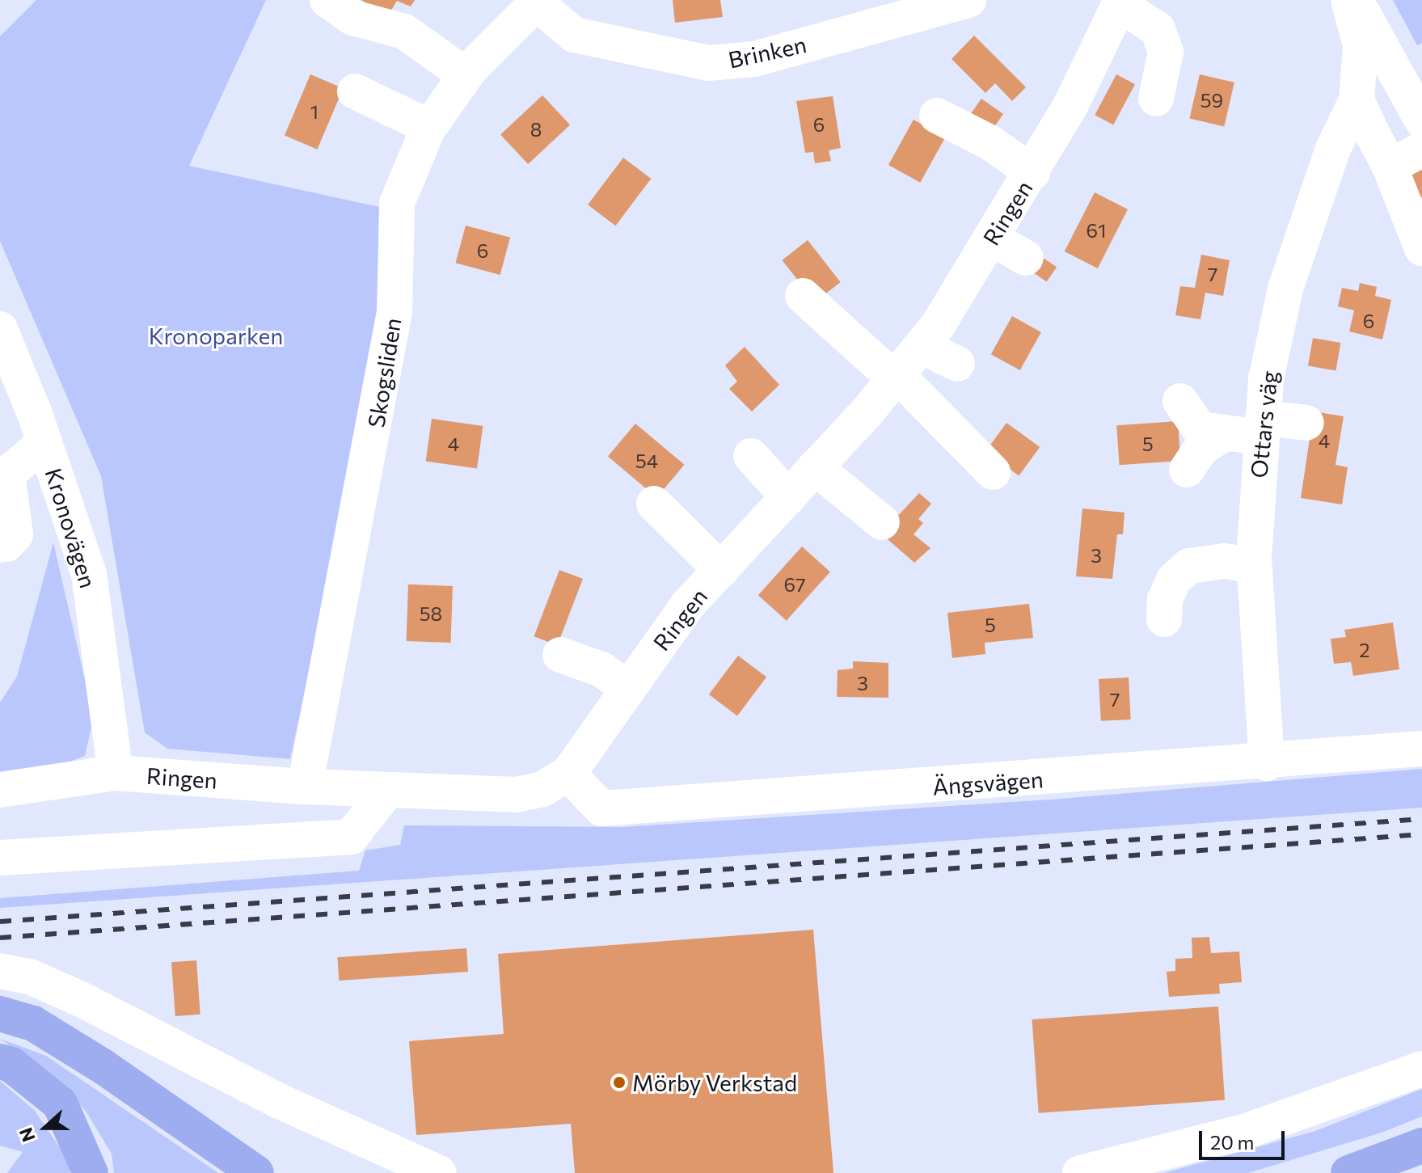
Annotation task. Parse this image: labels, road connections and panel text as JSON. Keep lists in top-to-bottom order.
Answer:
{
  "streets": {
    "street": [
      "Brinken",
      "Ringen",
      "Skogsliden",
      "Ottars väg",
      "Kronovägen",
      "Ängsvägen"
    ]
  },
  "crossings": [
    ["Brinken", "Skogsliden"],
    ["Ringen", "Skogsliden"],
    ["Ringen", "Kronovägen"],
    ["Ringen", "Ängsvägen"],
    ["Ottars väg", "Ängsvägen"]
  ],
  "parks": ["Kronoparken"],
  "places": ["Mörby Verkstad"],
  "house_numbers": [
    "59",
    "1",
    "6",
    "8",
    "61",
    "6",
    "7",
    "6",
    "4",
    "4",
    "5",
    "54",
    "3",
    "67",
    "58",
    "5",
    "2",
    "3",
    "7"
  ],
  "scale_bar": "20 m",
  "north": "left"
}
